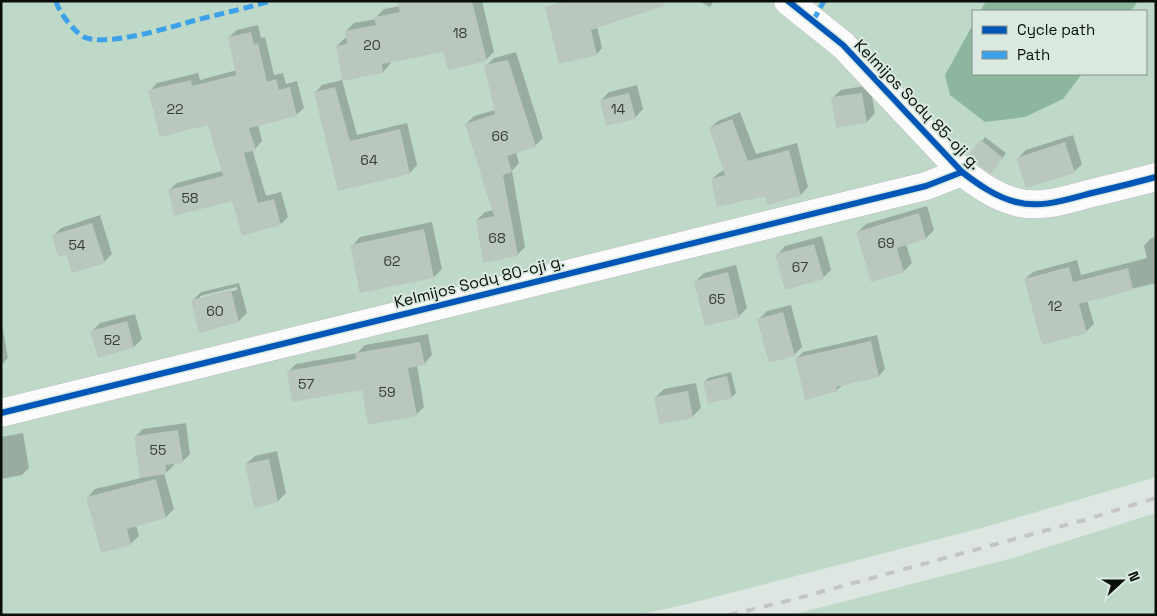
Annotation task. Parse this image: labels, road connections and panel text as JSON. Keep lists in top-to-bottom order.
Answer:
{
  "streets": {
    "street": ["Kelmijos Sodų 85-oji g.", "Kelmijos Sodų 80-oji g."]
  },
  "crossings": [
    ["Kelmijos Sodų 85-oji g.", "Kelmijos Sodų 80-oji g."]
  ],
  "house_numbers": [
    "18",
    "20",
    "22",
    "14",
    "66",
    "64",
    "58",
    "68",
    "69",
    "54",
    "62",
    "67",
    "65",
    "12",
    "60",
    "52",
    "57",
    "59",
    "55"
  ],
  "legend": ["Cycle path", "Path"],
  "north": "right"
}
